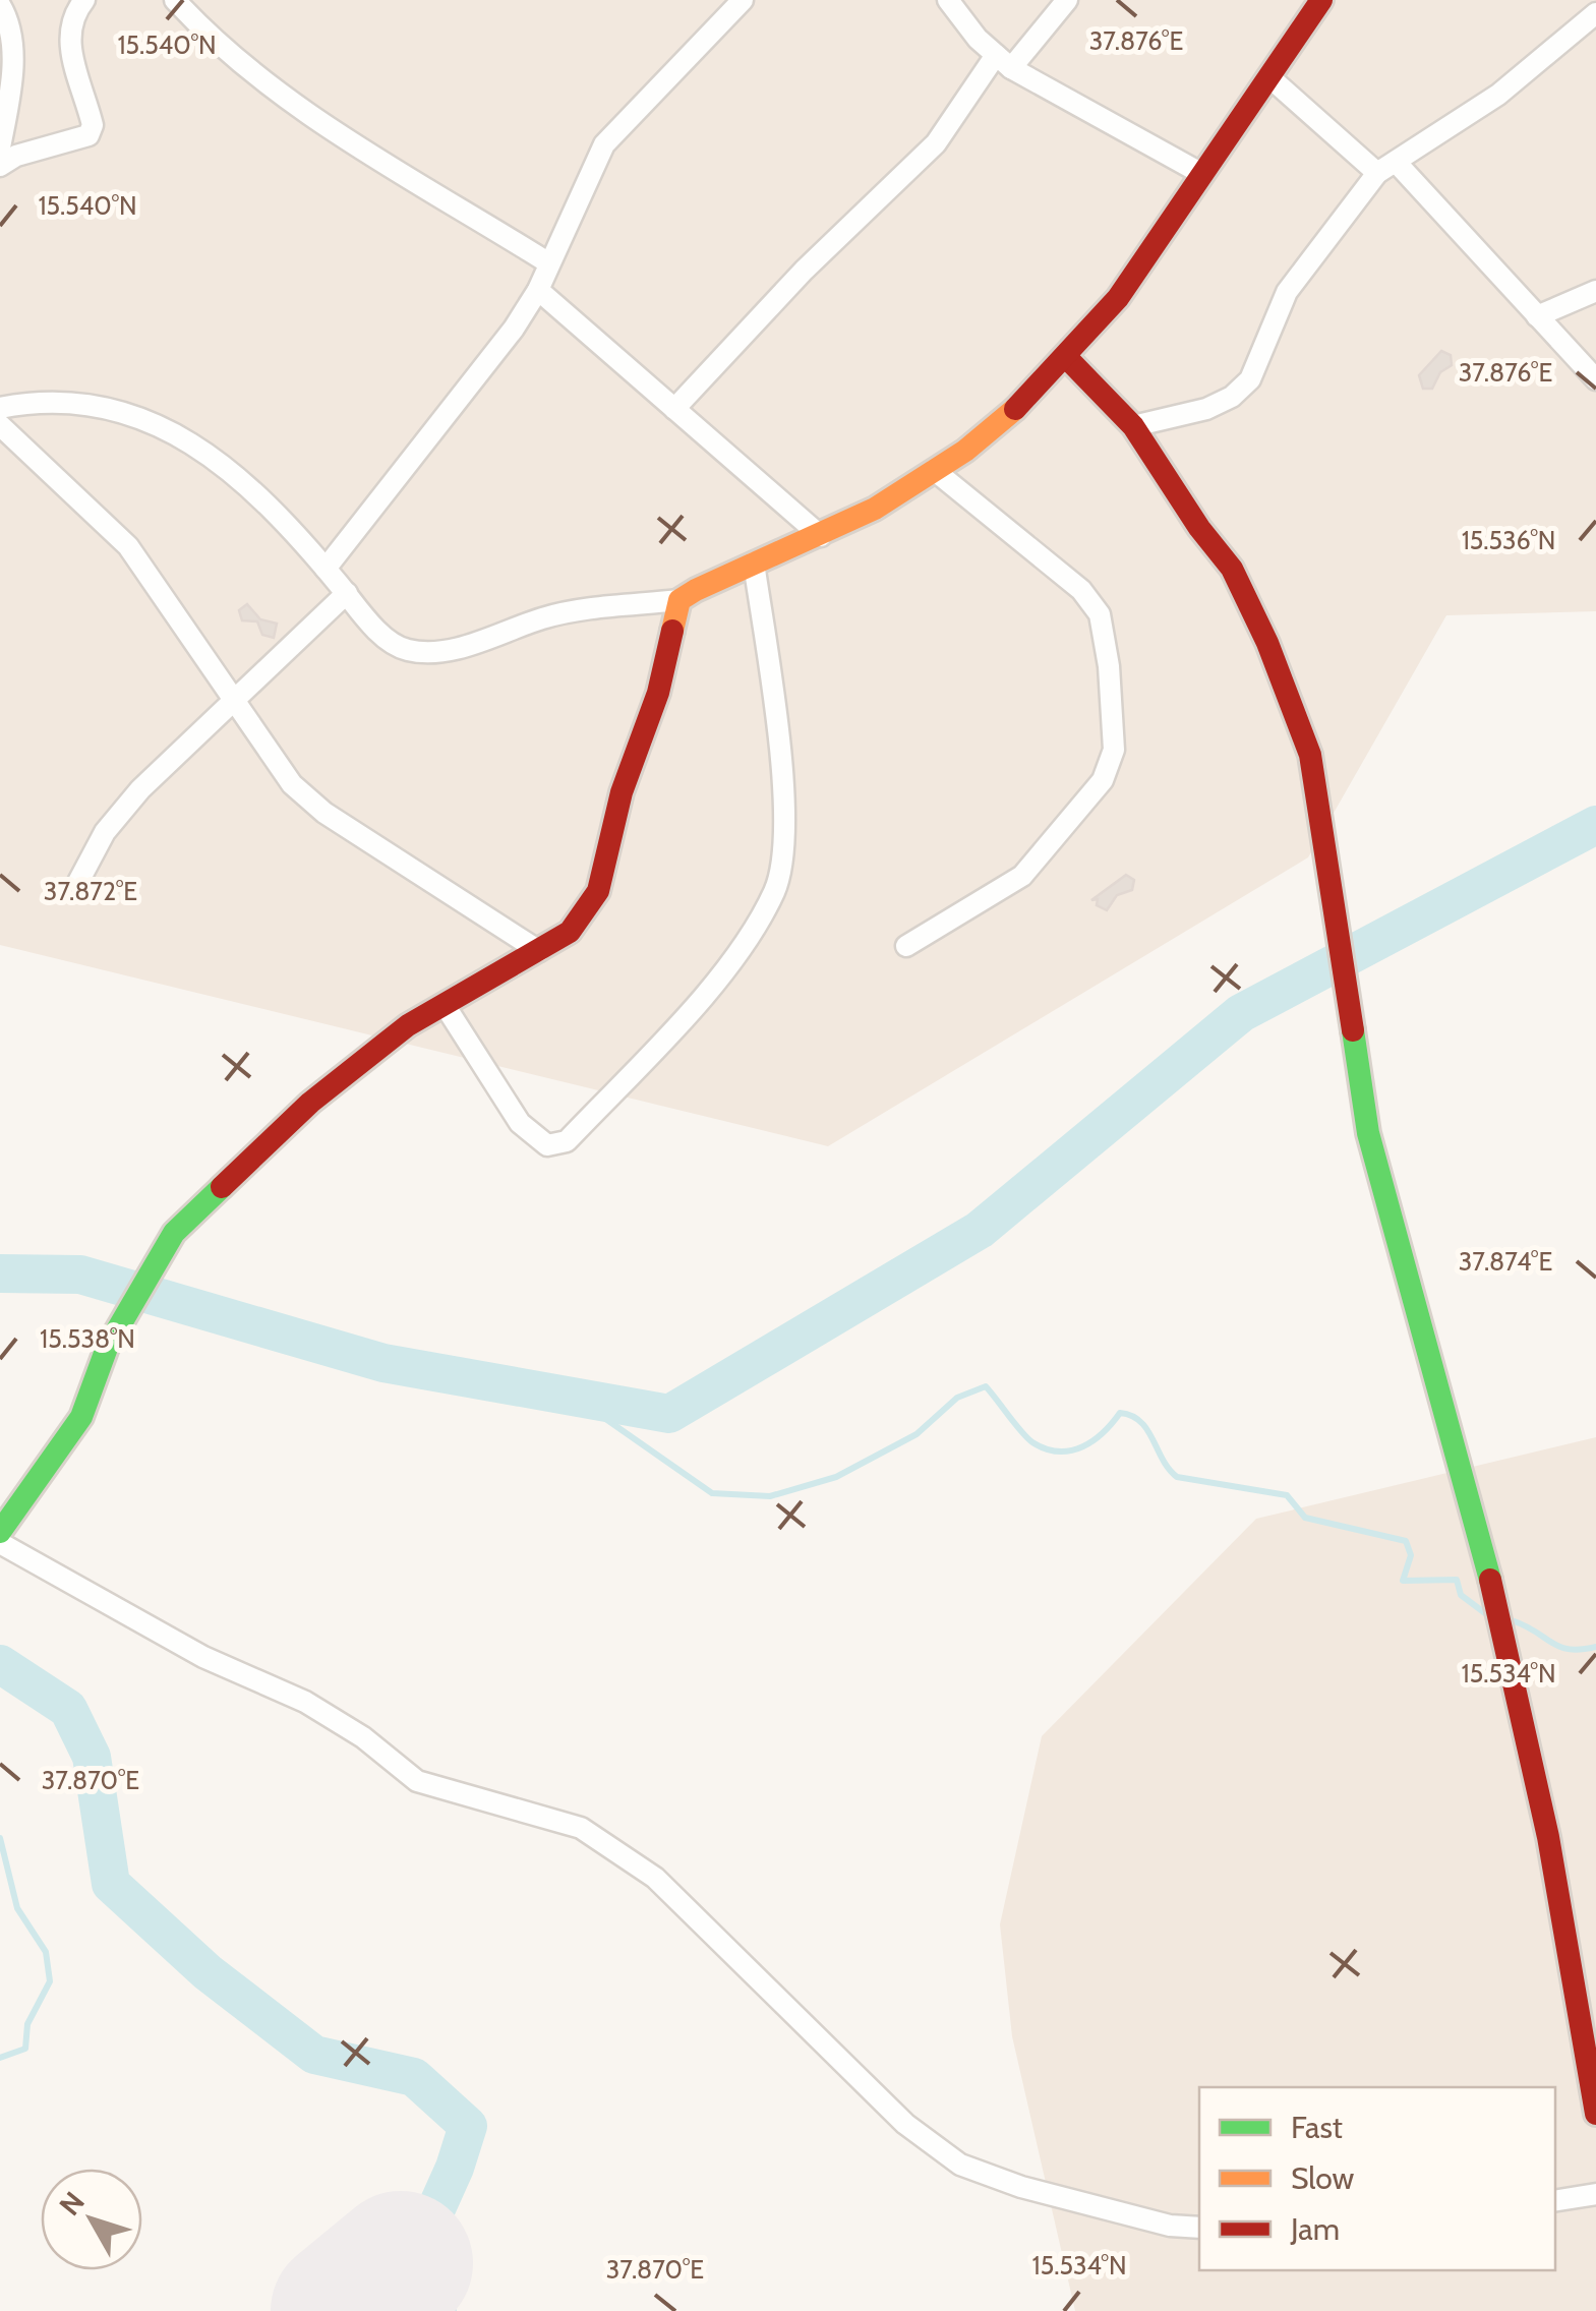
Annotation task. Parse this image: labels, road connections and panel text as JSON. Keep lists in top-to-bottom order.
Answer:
{
  "legend": ["Fast", "Slow", "Jam"],
  "north": "top left",
  "coordinates": [
    "37.876°E",
    "15.540°N",
    "15.536°N",
    "37.872°E",
    "37.874°E",
    "15.538°N",
    "15.534°N",
    "37.870°E"
  ]
}
